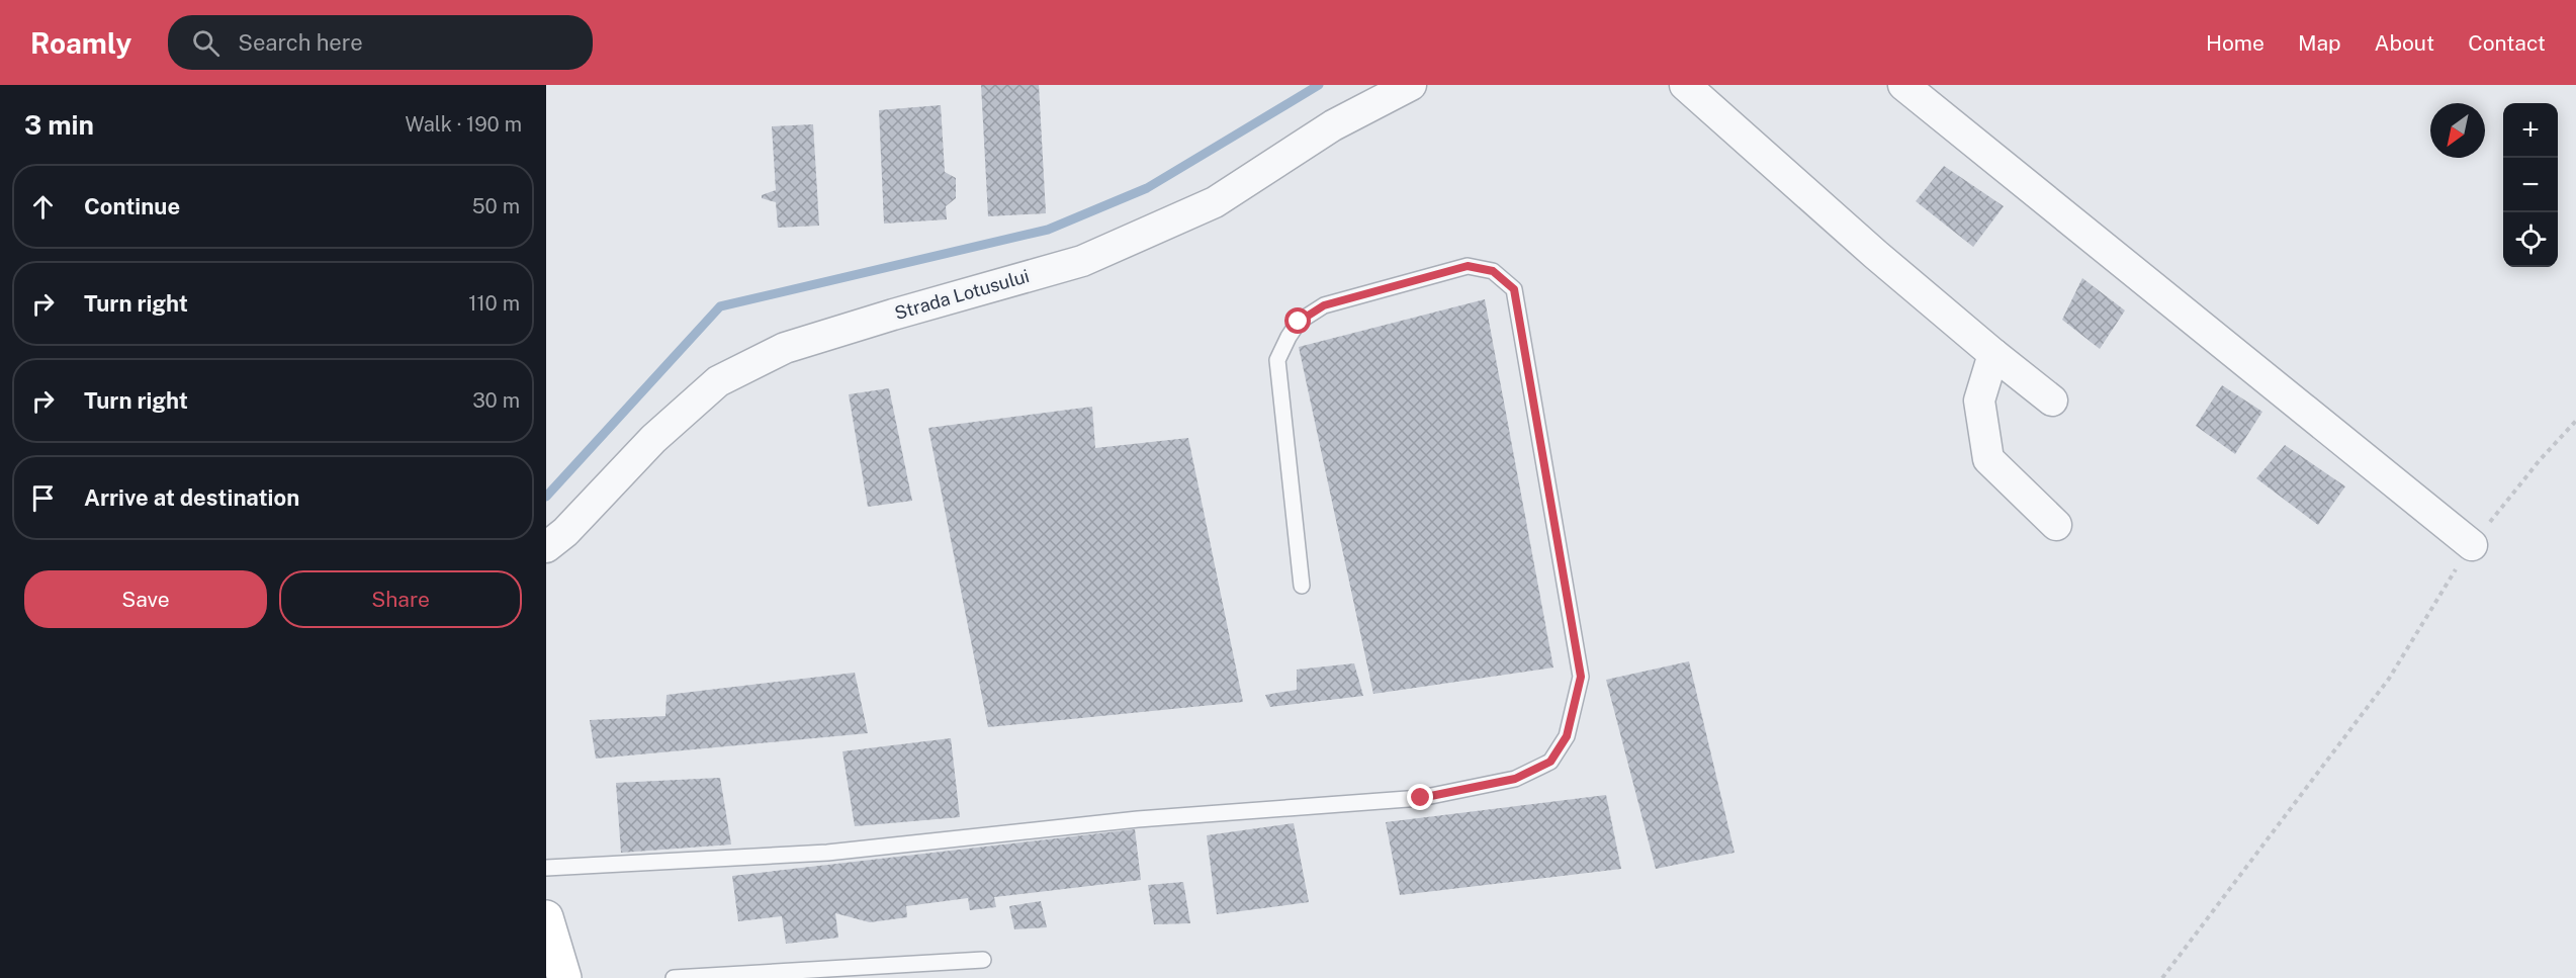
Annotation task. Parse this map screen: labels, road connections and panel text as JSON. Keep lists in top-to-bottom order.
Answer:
{
  "streets": {
    "street": ["Strada Lotusului"]
  },
  "north": "bottom left",
  "page": {
    "header": "Roamly",
    "search": "Search here",
    "nav": [
      "Home",
      "Map",
      "About",
      "Contact"
    ],
    "heading": ["3 min", "Walk · 190 m"],
    "map_buttons": ["+", "−"],
    "list": [
      ["Continue", "50 m"],
      ["Turn right", "110 m"],
      ["Turn right", "30 m"],
      "Arrive at destination"
    ],
    "buttons": ["Save", "Share"]
  }
}
